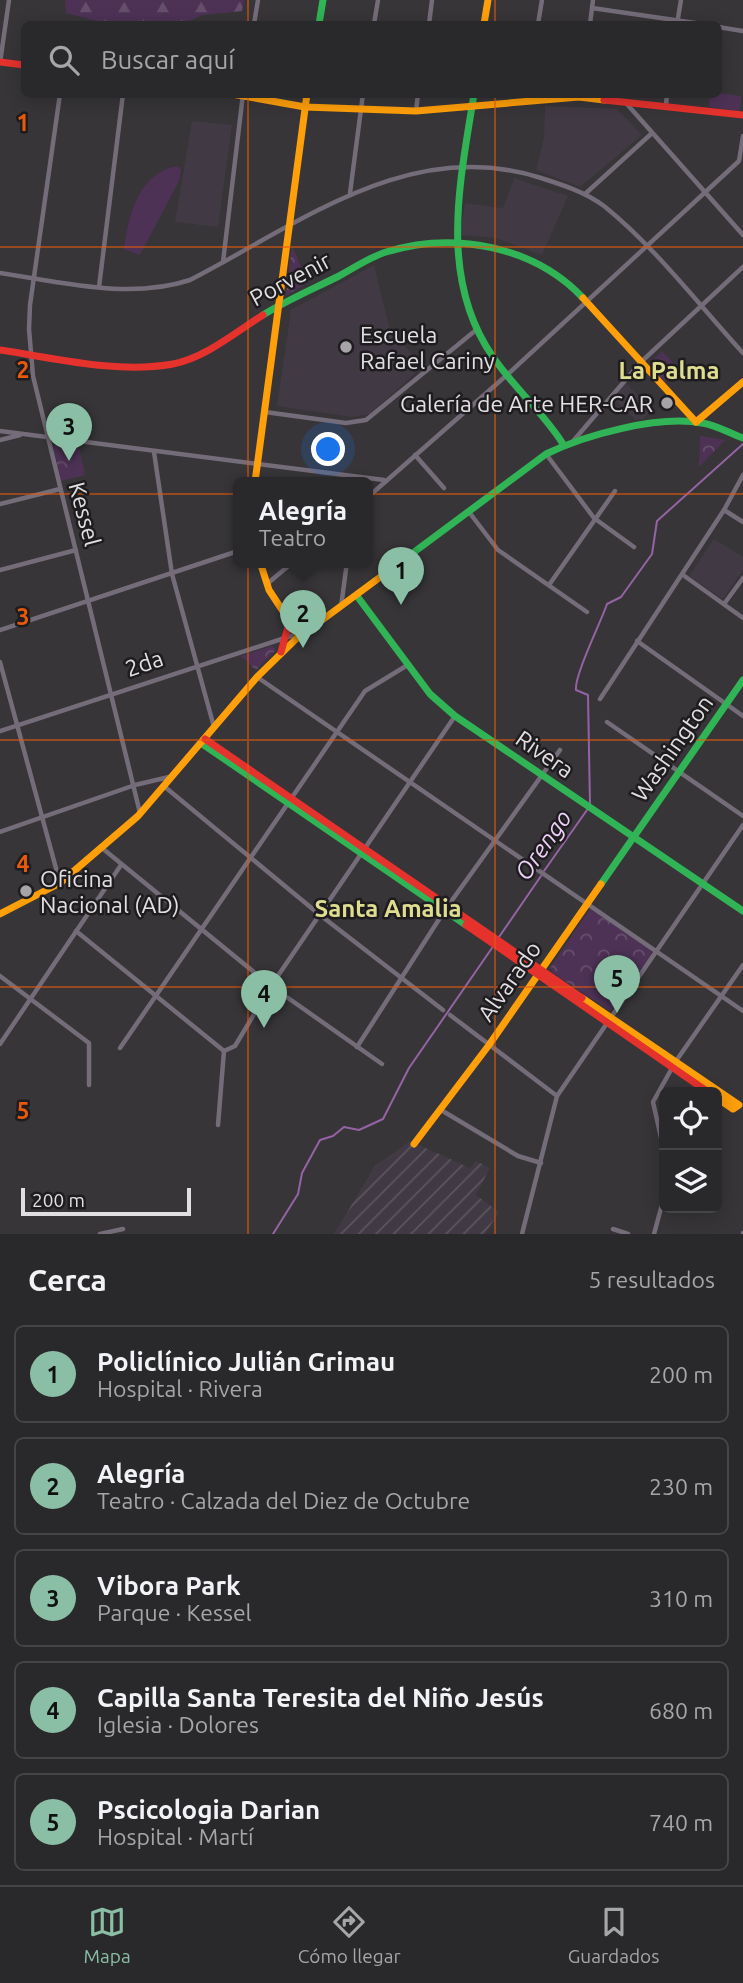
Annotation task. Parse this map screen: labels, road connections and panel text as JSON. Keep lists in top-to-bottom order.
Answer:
{
  "streets": {
    "street": [
      "Porvenir",
      "Kessel",
      "2da",
      "Washington",
      "Rivera",
      "Alvarado"
    ]
  },
  "crossings": [
    ["Porvenir", "Kessel"],
    ["Kessel", "2da"],
    ["Washington", "Rivera"],
    ["Washington", "Alvarado"],
    ["Rivera", "Alvarado"]
  ],
  "districts": ["La Palma", "Santa Amalia"],
  "water": ["Orengo"],
  "places": ["Escuela Rafael Cariny", "Galería de Arte HER-CAR", "Oficina Nacional (AD)"],
  "scale_bar": "200 m",
  "page": {
    "search": "Buscar aquí",
    "pins": [
      "3",
      "1",
      "2",
      "5",
      "4"
    ],
    "popup": ["Alegría", "Teatro"],
    "scale": "200 m",
    "heading": ["Cerca", "5 resultados"],
    "list": [
      {
        "mark": "1",
        "name": "Policlínico Julián Grimau",
        "note": "Hospital · Rivera",
        "value": "200 m"
      },
      {
        "mark": "2",
        "name": "Alegría",
        "note": "Teatro · Calzada del Diez de Octubre",
        "value": "230 m"
      },
      {
        "mark": "3",
        "name": "Vibora Park",
        "note": "Parque · Kessel",
        "value": "310 m"
      },
      {
        "mark": "4",
        "name": "Capilla Santa Teresita del Niño Jesús",
        "note": "Iglesia · Dolores",
        "value": "680 m"
      },
      {
        "mark": "5",
        "name": "Pscicologia Darian",
        "note": "Hospital · Martí",
        "value": "740 m"
      }
    ],
    "nav": ["Mapa", "Cómo llegar", "Guardados"]
  },
  "grid": {
    "rows": [
      "1",
      "2",
      "3",
      "4",
      "5"
    ]
  }
}
